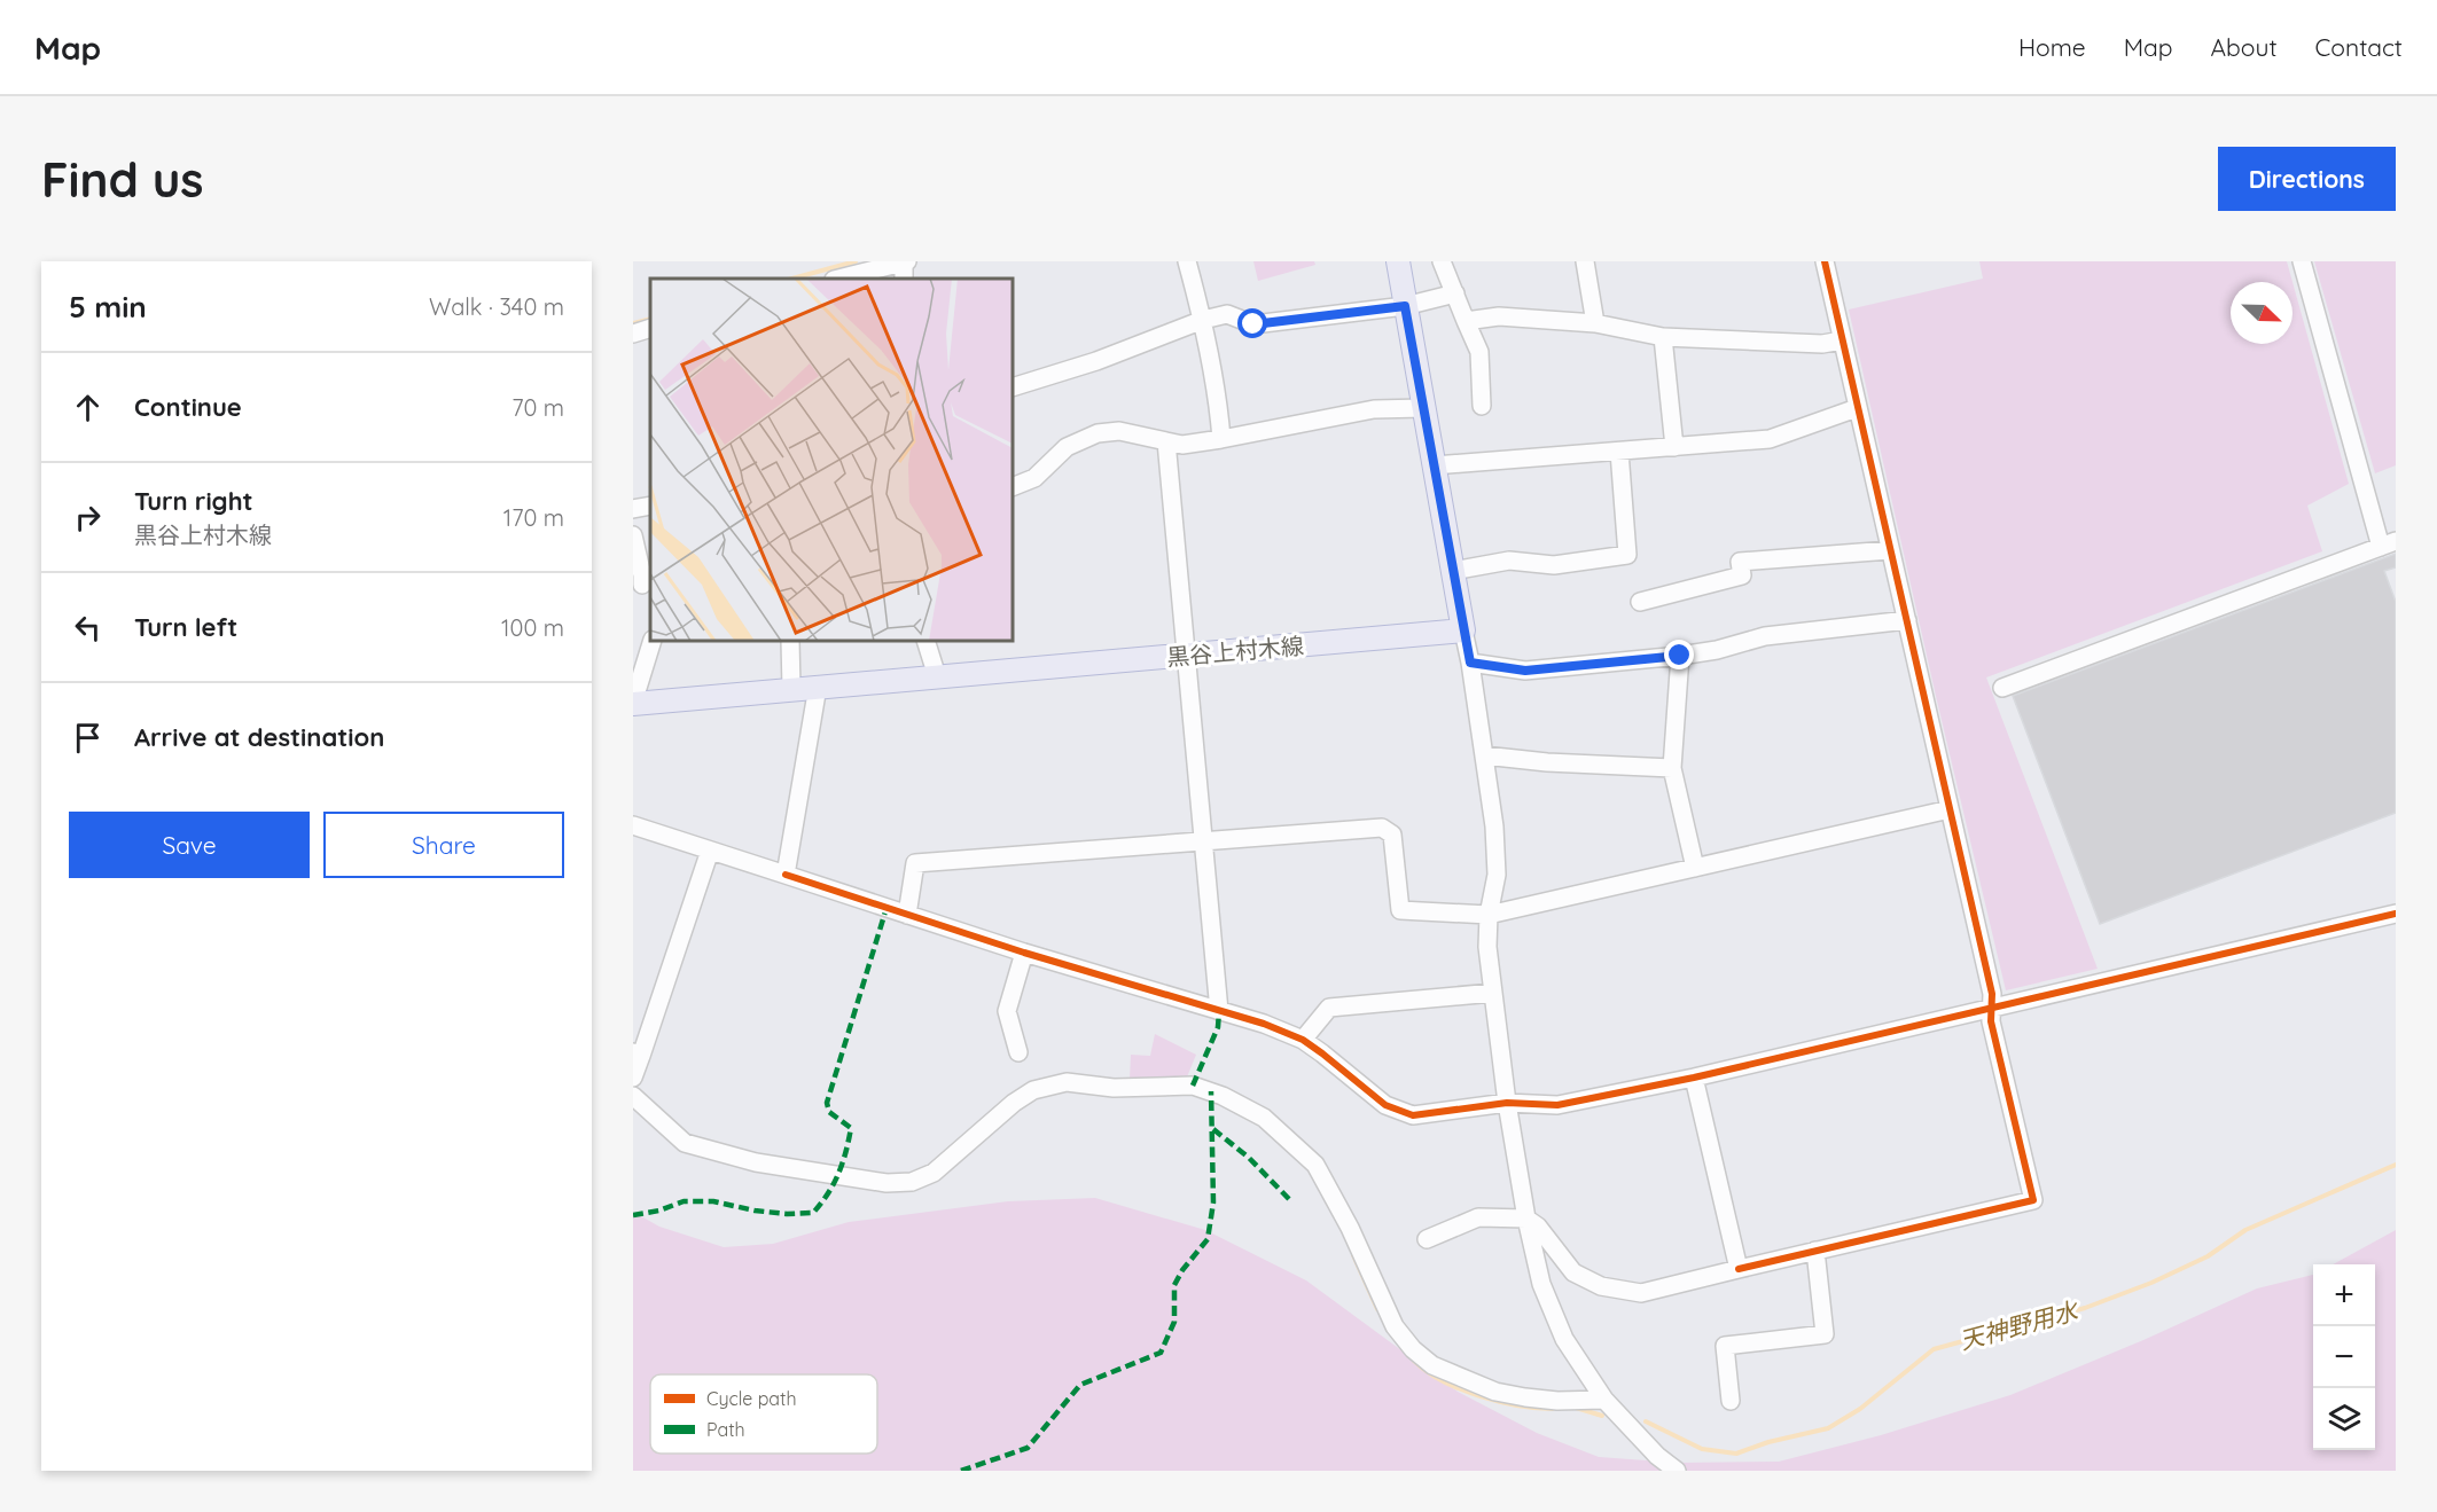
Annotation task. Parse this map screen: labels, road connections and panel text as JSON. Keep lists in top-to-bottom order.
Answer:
{
  "streets": {
    "main road": ["黒谷上村木線"]
  },
  "water": ["天神野用水"],
  "legend": ["Cycle path", "Path"],
  "north": "bottom right",
  "page": {
    "header": "Map",
    "nav": [
      "Home",
      "Map",
      "About",
      "Contact"
    ],
    "buttons": [
      "Directions",
      ["Save", "Share"]
    ],
    "title": "Find us",
    "heading": ["5 min", "Walk · 340 m"],
    "list": [
      ["Continue", "70 m"],
      ["Turn right", "黒谷上村木線", "170 m"],
      ["Turn left", "100 m"],
      "Arrive at destination"
    ],
    "map_buttons": ["+", "−"]
  }
}
